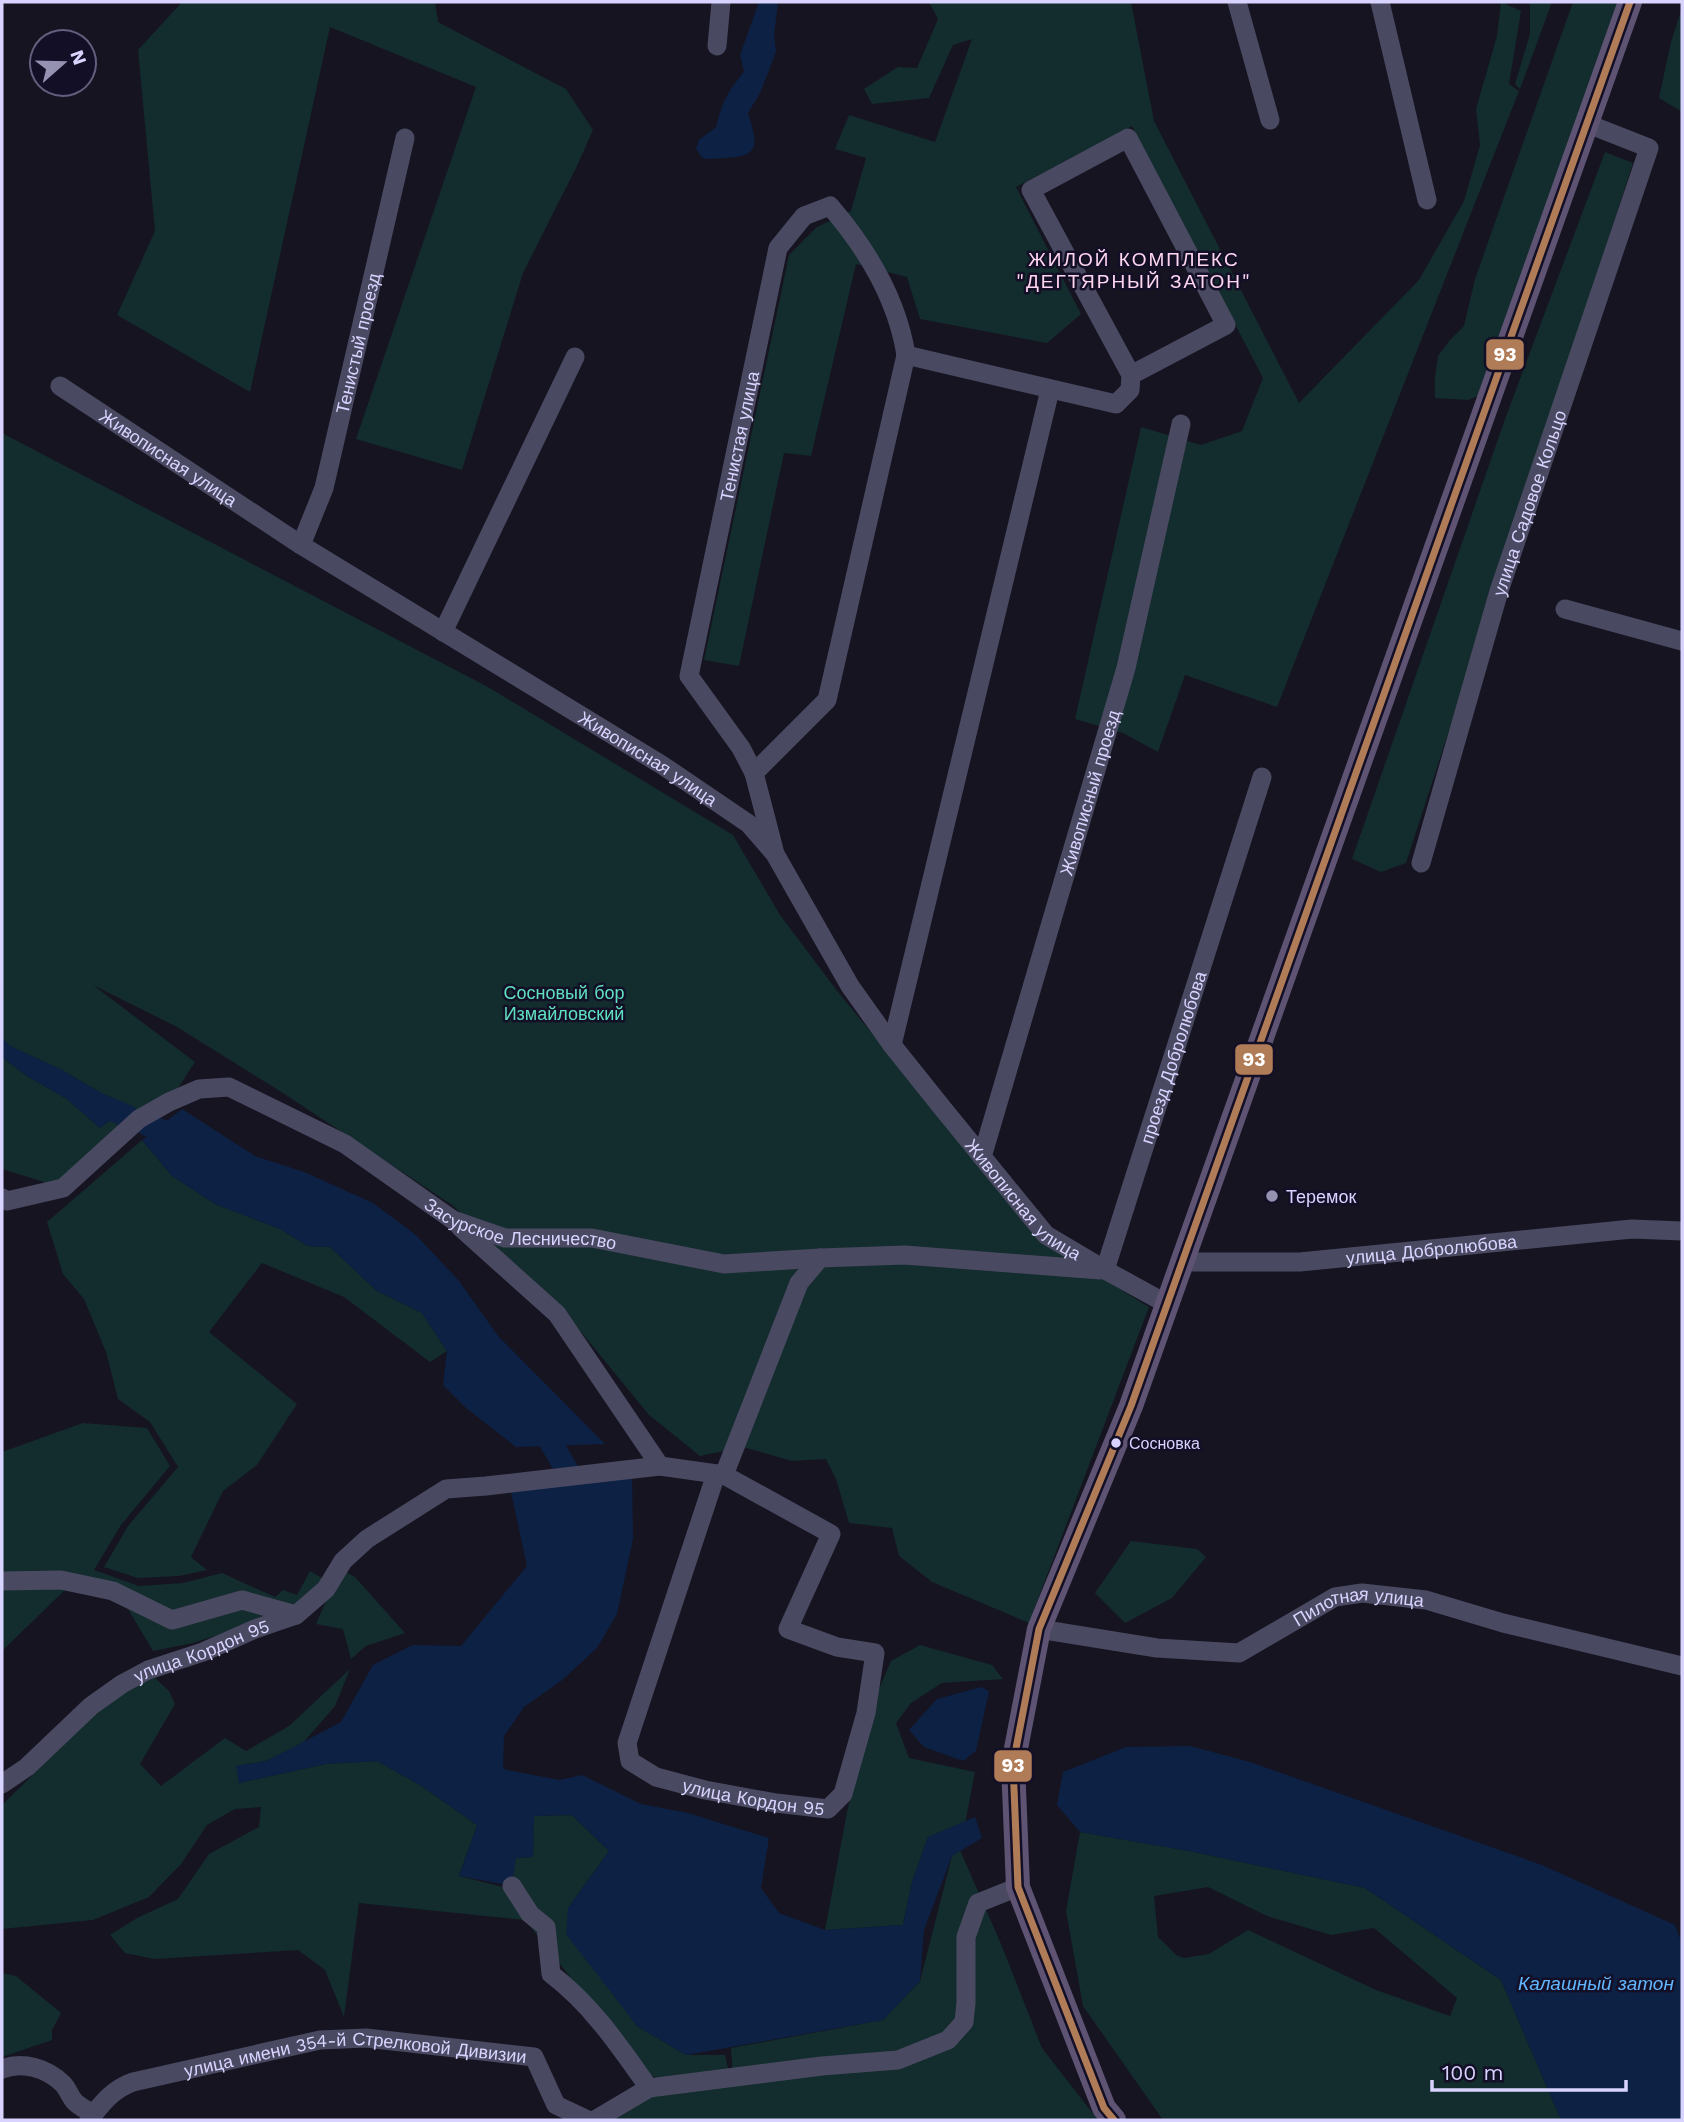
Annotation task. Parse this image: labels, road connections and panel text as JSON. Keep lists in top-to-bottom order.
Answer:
{
  "streets": {
    "street": [
      "Тенистый проезд",
      "Тенистая улица",
      "Живописная улица",
      "улица Садовое Кольцо",
      "Живописный проезд",
      "проезд Добролюбова",
      "Засурское Лесничество",
      "улица Добролюбова",
      "Пилотная улица",
      "улица Кордон 95",
      "улица имени 354-й Стрелковой Дивизии"
    ]
  },
  "crossings": [
    ["Тенистый проезд", "Живописная улица"],
    ["Тенистая улица", "Живописная улица"],
    ["Живописная улица", "Живописный проезд"],
    ["Живописная улица", "проезд Добролюбова"],
    ["Живописная улица", "Засурское Лесничество"],
    ["проезд Добролюбова", "Засурское Лесничество"],
    ["Засурское Лесничество", "улица Кордон 95"]
  ],
  "districts": ["ЖИЛОЙ КОМПЛЕКС \"ДЕГТЯРНЫЙ ЗАТОН\""],
  "water": ["Калашный затон"],
  "parks": ["Сосновый бор Измайловский"],
  "places": ["Теремок", "Сосновка"],
  "lines": ["transit line 93"],
  "scale_bar": "100 m",
  "north": "right"
}
